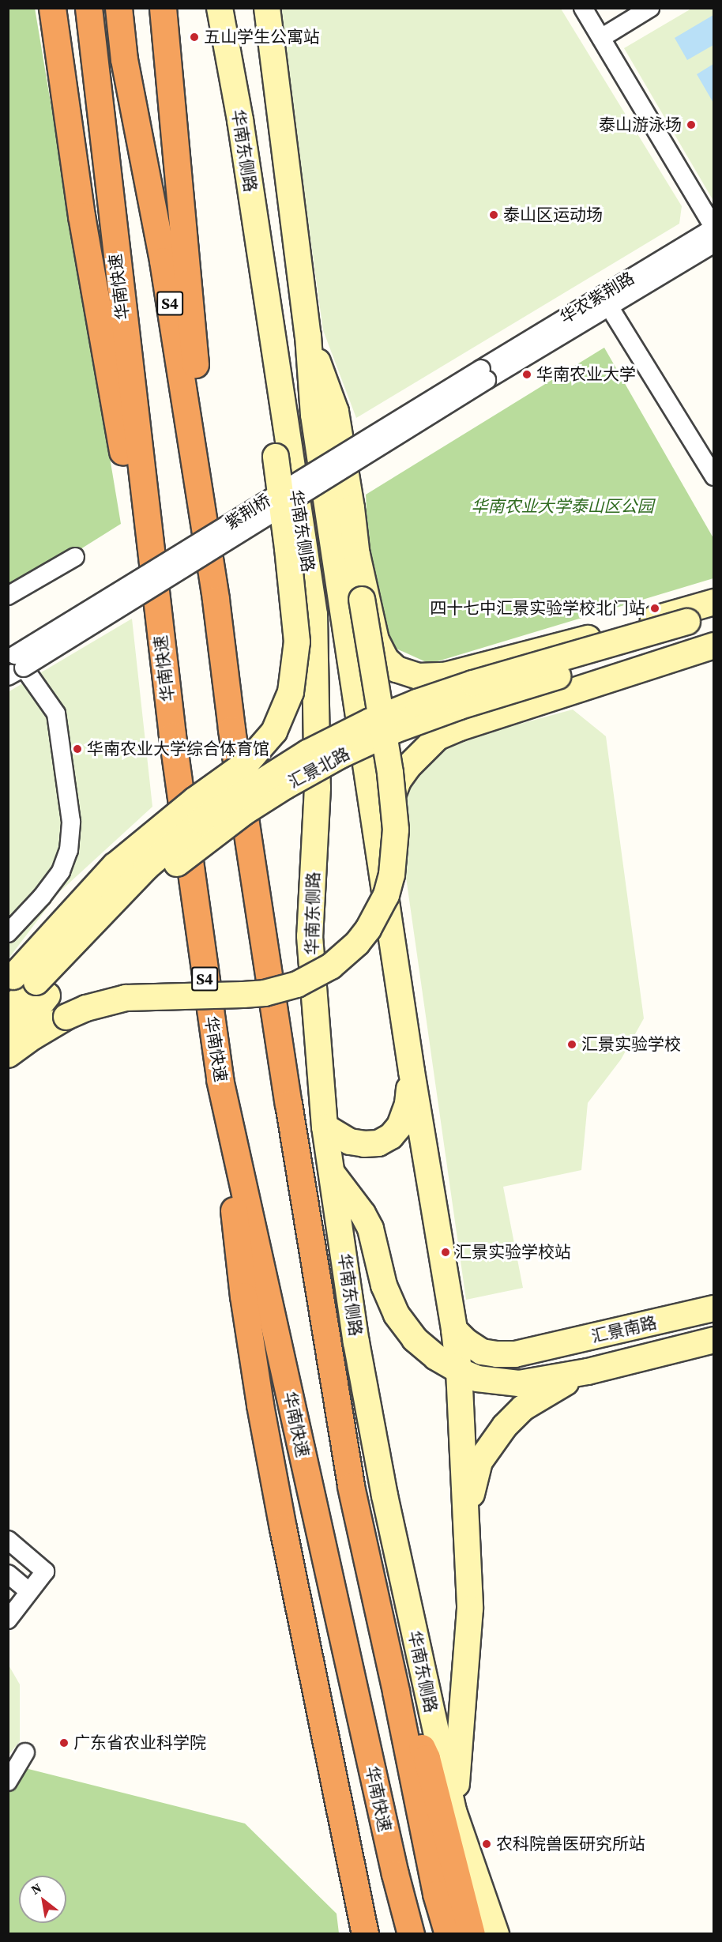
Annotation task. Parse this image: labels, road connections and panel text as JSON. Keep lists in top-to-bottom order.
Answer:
{
  "streets": {
    "highway": ["华南快速", "S4"],
    "street": [
      "华南东侧路",
      "华农紫荆路",
      "紫荆桥",
      "汇景北路",
      "汇景南路"
    ]
  },
  "crossings": [
    ["华南东侧路", "汇景南路"],
    ["华农紫荆路", "紫荆桥"]
  ],
  "parks": ["华南农业大学泰山区公园"],
  "places": [
    "五山学生公寓站",
    "泰山游泳场",
    "泰山区运动场",
    "华南农业大学",
    "四十七中汇景实验学校北门站",
    "华南农业大学综合体育馆",
    "汇景实验学校",
    "汇景实验学校站",
    "广东省农业科学院",
    "农科院兽医研究所站"
  ],
  "north": "top left"
}
